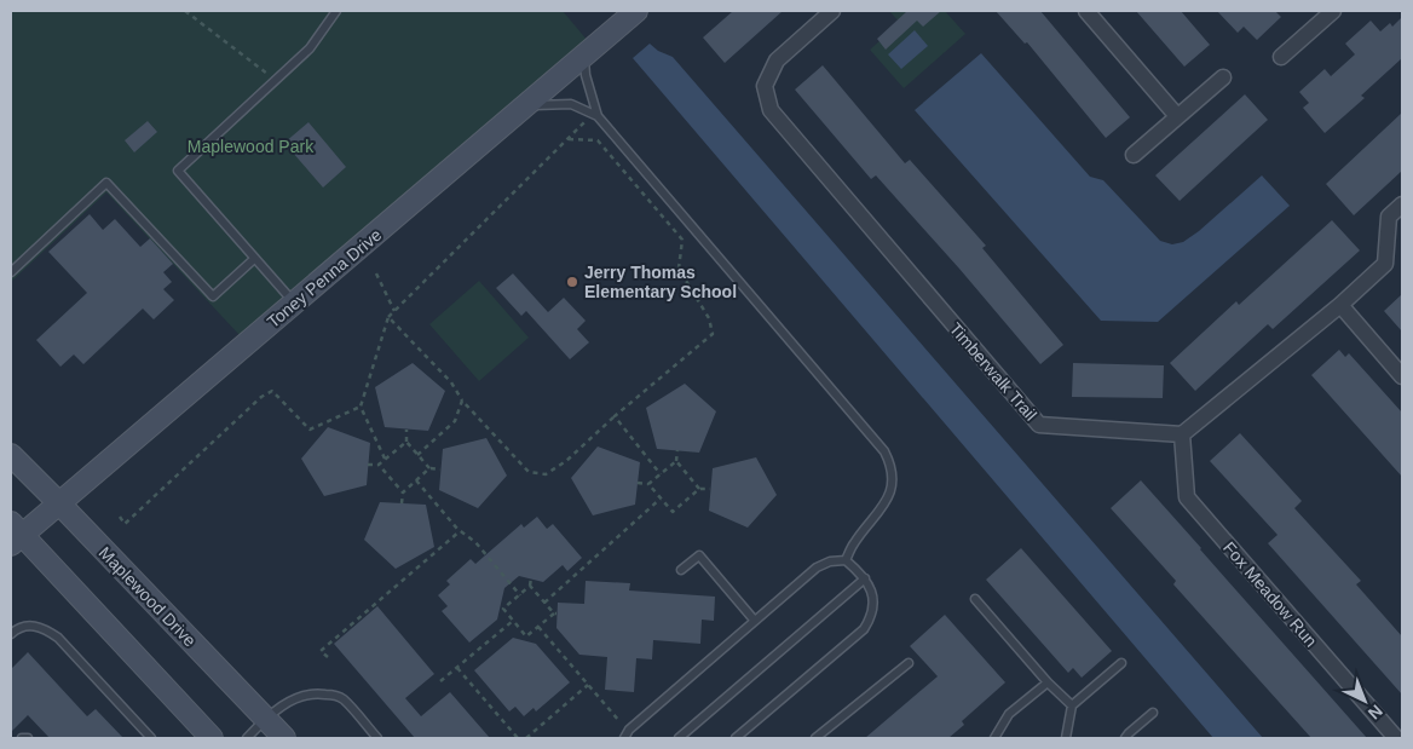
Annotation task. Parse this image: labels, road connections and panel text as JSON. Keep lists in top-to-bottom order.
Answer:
{
  "streets": {
    "street": [
      "Toney Penna Drive",
      "Timberwalk Trail",
      "Fox Meadow Run",
      "Maplewood Drive"
    ]
  },
  "crossings": [
    ["Toney Penna Drive", "Maplewood Drive"],
    ["Timberwalk Trail", "Fox Meadow Run"]
  ],
  "parks": ["Maplewood Park"],
  "places": ["Jerry Thomas Elementary School"],
  "north": "bottom right"
}
